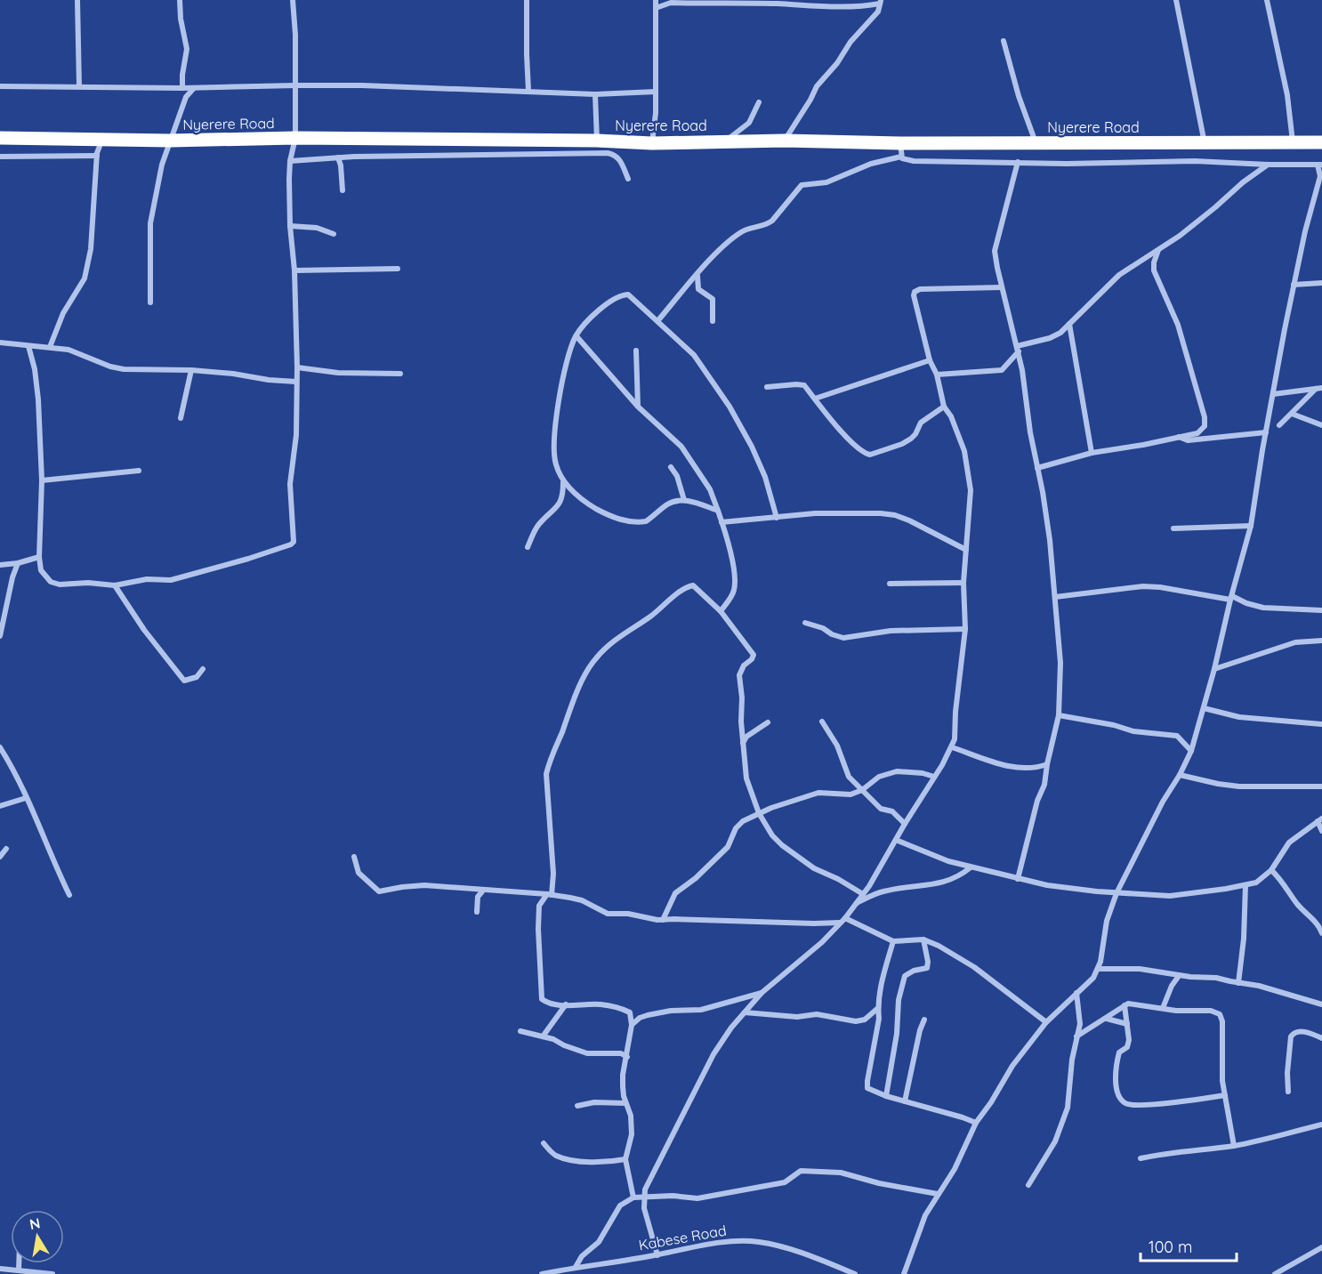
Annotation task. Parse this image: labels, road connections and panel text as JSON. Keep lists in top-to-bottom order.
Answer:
{
  "streets": {
    "highway": ["Nyerere Road"],
    "street": ["Kabese Road"]
  },
  "scale_bar": "100 m",
  "north": "top"
}
